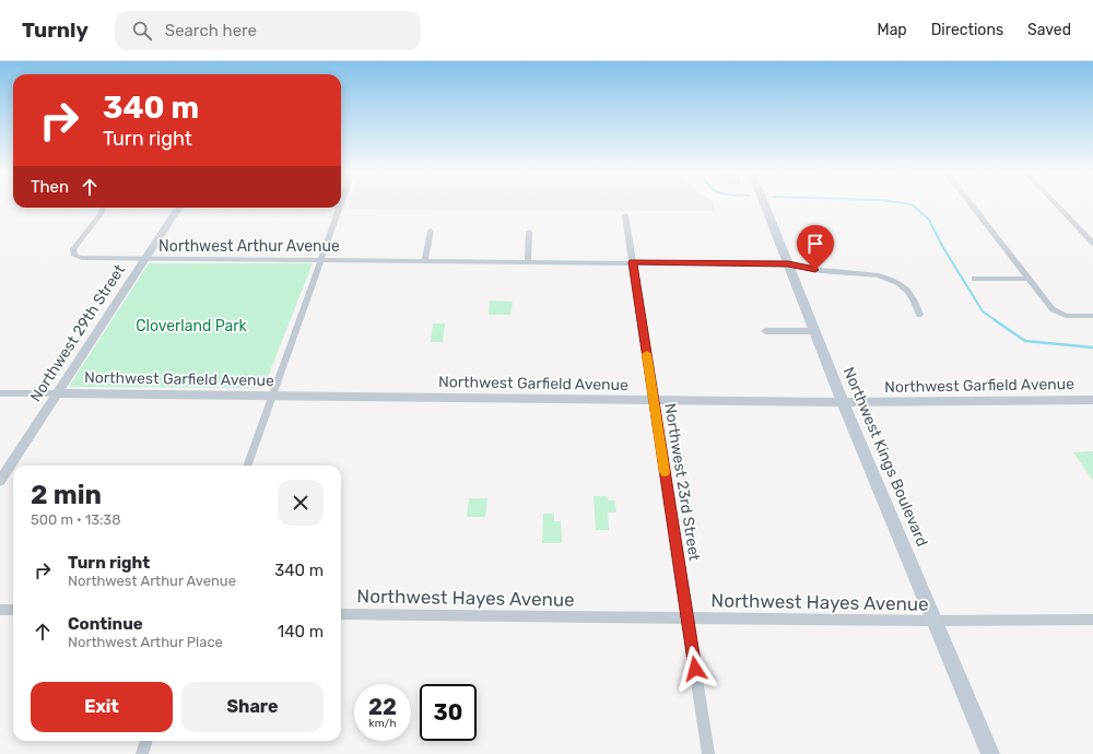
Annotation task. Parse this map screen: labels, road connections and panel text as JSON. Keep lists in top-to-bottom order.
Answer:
{
  "streets": {
    "main road": ["Northwest Kings Boulevard"],
    "street": [
      "Northwest Arthur Avenue",
      "Northwest 29th Street",
      "Northwest Garfield Avenue",
      "Northwest 23rd Street",
      "Northwest Hayes Avenue"
    ]
  },
  "crossings": [
    ["Northwest Arthur Avenue", "Northwest 29th Street"],
    ["Northwest Arthur Avenue", "Northwest Kings Boulevard"],
    ["Northwest Arthur Avenue", "Northwest 23rd Street"],
    ["Northwest 29th Street", "Northwest Garfield Avenue"],
    ["Northwest Garfield Avenue", "Northwest Kings Boulevard"],
    ["Northwest Garfield Avenue", "Northwest 23rd Street"],
    ["Northwest Kings Boulevard", "Northwest Hayes Avenue"],
    ["Northwest 23rd Street", "Northwest Hayes Avenue"]
  ],
  "parks": ["Cloverland Park"],
  "page": {
    "header": "Turnly",
    "search": "Search here",
    "nav": ["Map", "Directions", "Saved"],
    "turn": ["340 m", "Turn right"],
    "then": "Then",
    "heading": ["2 min", "500 m · 13:38"],
    "list": [
      {
        "name": "Turn right",
        "note": "Northwest Arthur Avenue",
        "value": "340 m"
      },
      {
        "name": "Continue",
        "note": "Northwest Arthur Place",
        "value": "140 m"
      }
    ],
    "buttons": ["Exit", "Share"],
    "speed": "22 km/h",
    "limit": "30"
  }
}
